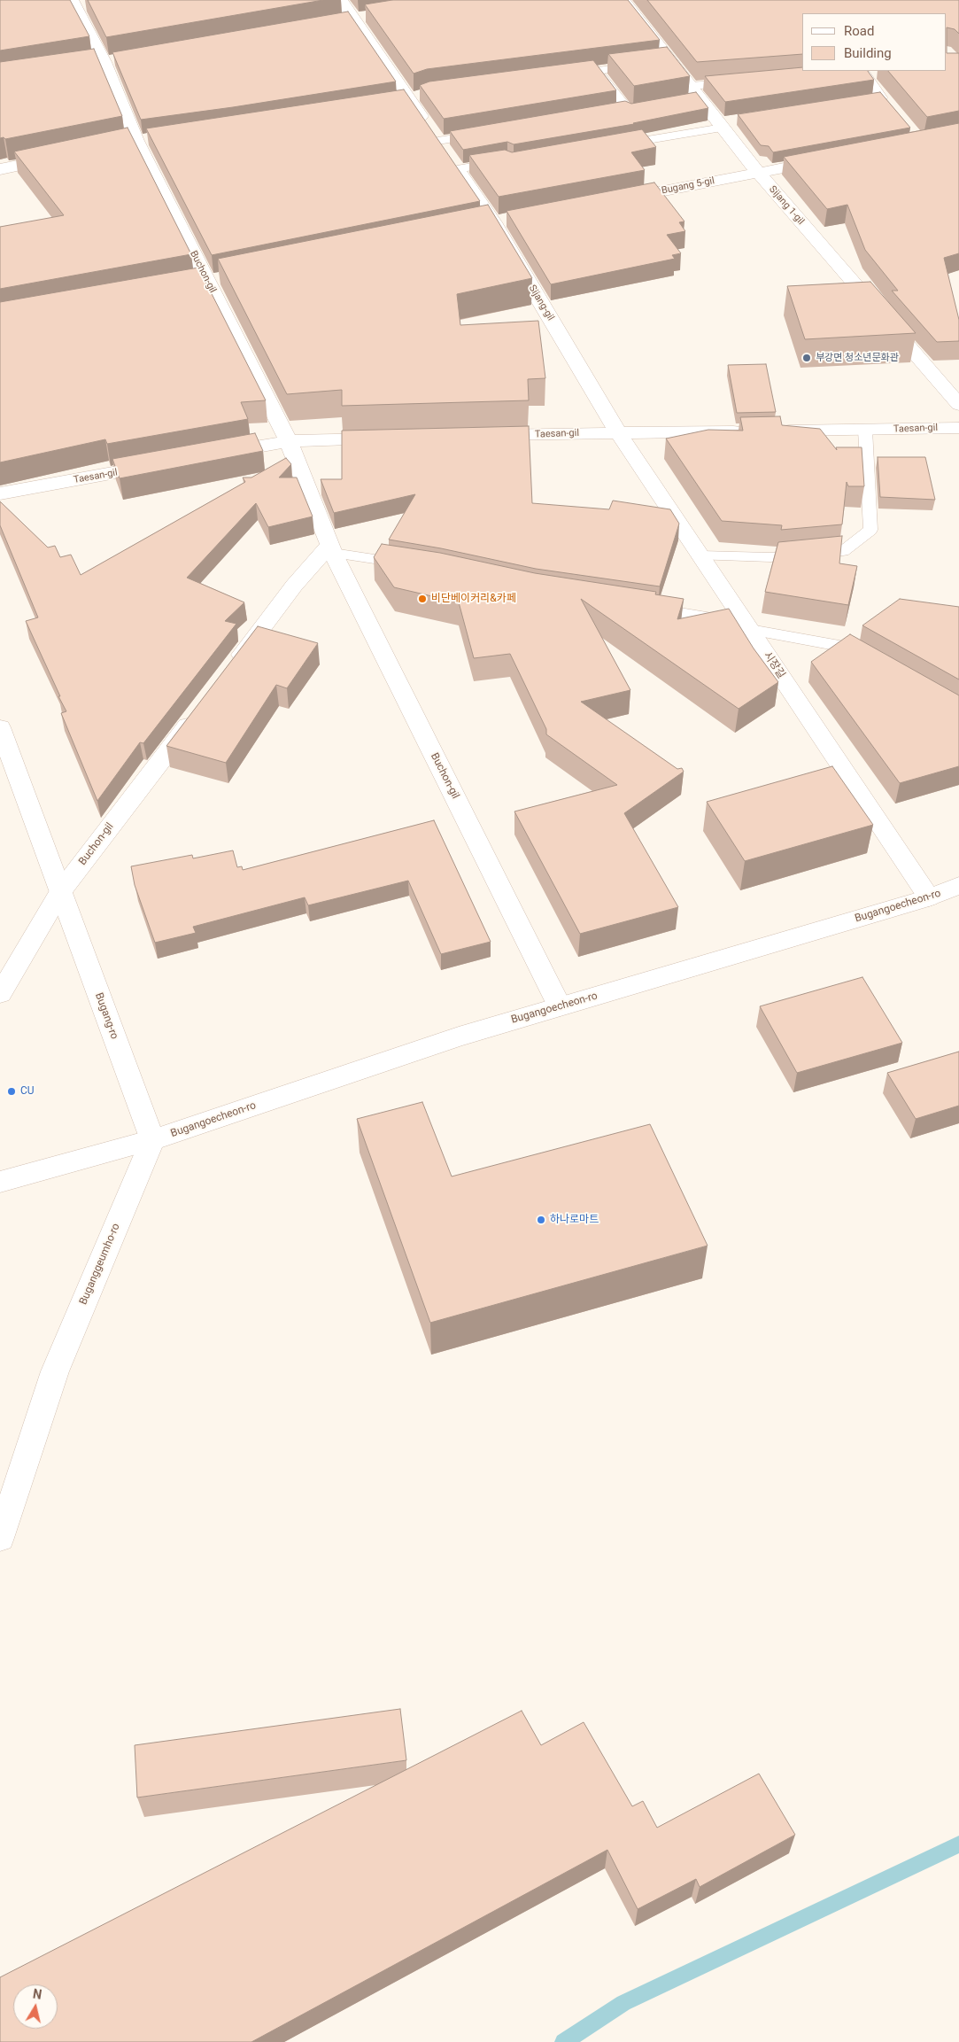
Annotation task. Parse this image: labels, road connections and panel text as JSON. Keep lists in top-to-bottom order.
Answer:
{
  "streets": {
    "street": [
      "Bugang 5-gil",
      "Sijang 1-gil",
      "Buchon-gil",
      "Sijang-gil",
      "Taesan-gil",
      "시장길",
      "Bugangoecheon-ro",
      "Bugang-ro",
      "Buganggeumho-ro"
    ]
  },
  "crossings": [
    ["Bugang 5-gil", "Sijang 1-gil"],
    ["Buchon-gil", "Bugangoecheon-ro"],
    ["Buchon-gil", "Bugang-ro"],
    ["Sijang-gil", "Taesan-gil"],
    ["Sijang-gil", "시장길"],
    ["Taesan-gil", "시장길"],
    ["시장길", "Bugangoecheon-ro"],
    ["Bugangoecheon-ro", "Bugang-ro"],
    ["Bugangoecheon-ro", "Buganggeumho-ro"],
    ["Bugang-ro", "Buganggeumho-ro"]
  ],
  "places": [
    "부강면 청소년문화관",
    "비단베이커리&카페",
    "CU",
    "하나로마트"
  ],
  "legend": ["Road", "Building"],
  "north": "top"
}
